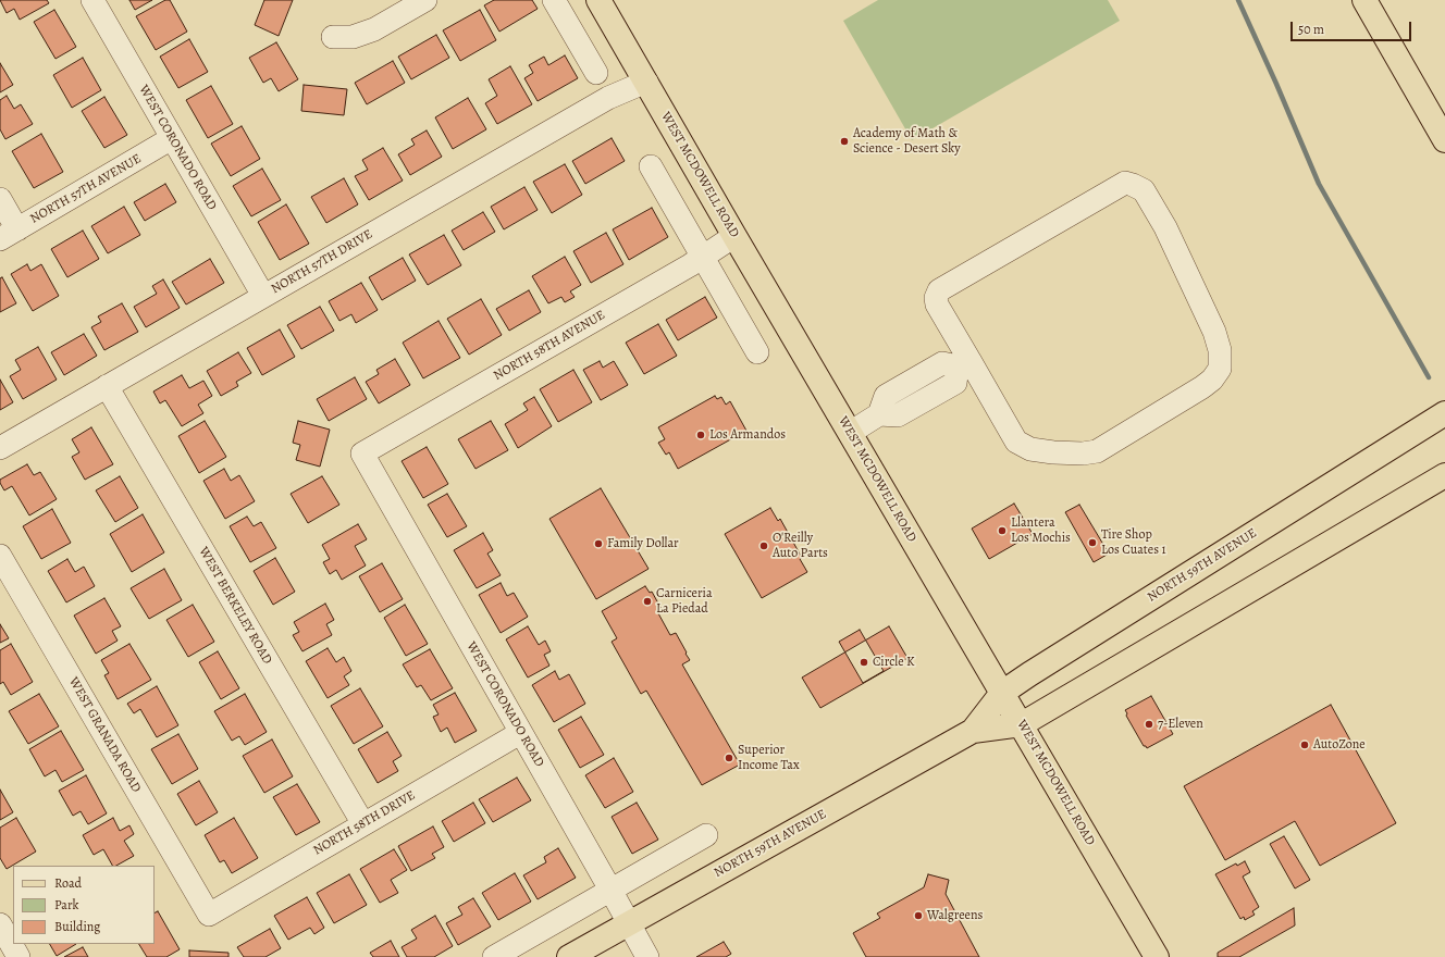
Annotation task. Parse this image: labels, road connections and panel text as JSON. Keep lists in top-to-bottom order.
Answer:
{
  "streets": {
    "main road": ["WEST MCDOWELL ROAD", "NORTH 59TH AVENUE"],
    "street": [
      "WEST CORONADO ROAD",
      "NORTH 57TH AVENUE",
      "NORTH 57TH DRIVE",
      "NORTH 58TH AVENUE",
      "WEST BERKELEY ROAD",
      "WEST GRANADA ROAD",
      "NORTH 58TH DRIVE"
    ]
  },
  "crossings": [
    ["WEST CORONADO ROAD", "NORTH 57TH AVENUE"],
    ["WEST CORONADO ROAD", "NORTH 57TH DRIVE"],
    ["WEST CORONADO ROAD", "NORTH 58TH AVENUE"],
    ["WEST CORONADO ROAD", "NORTH 59TH AVENUE"],
    ["WEST CORONADO ROAD", "NORTH 58TH DRIVE"],
    ["WEST MCDOWELL ROAD", "NORTH 57TH DRIVE"],
    ["WEST MCDOWELL ROAD", "NORTH 58TH AVENUE"],
    ["WEST MCDOWELL ROAD", "NORTH 59TH AVENUE"],
    ["NORTH 57TH DRIVE", "WEST BERKELEY ROAD"],
    ["WEST BERKELEY ROAD", "NORTH 58TH DRIVE"],
    ["WEST GRANADA ROAD", "NORTH 58TH DRIVE"]
  ],
  "places": [
    "Academy of Math & Science - Desert Sky",
    "Los Armandos",
    "Llantera Los Mochis",
    "Tire Shop Los Cuates 1",
    "Family Dollar",
    "O'Reilly Auto Parts",
    "Carniceria La Piedad",
    "Circle K",
    "7-Eleven",
    "AutoZone",
    "Superior Income Tax",
    "Walgreens"
  ],
  "legend": ["Road", "Park", "Building"],
  "scale_bar": "50 m"
}
